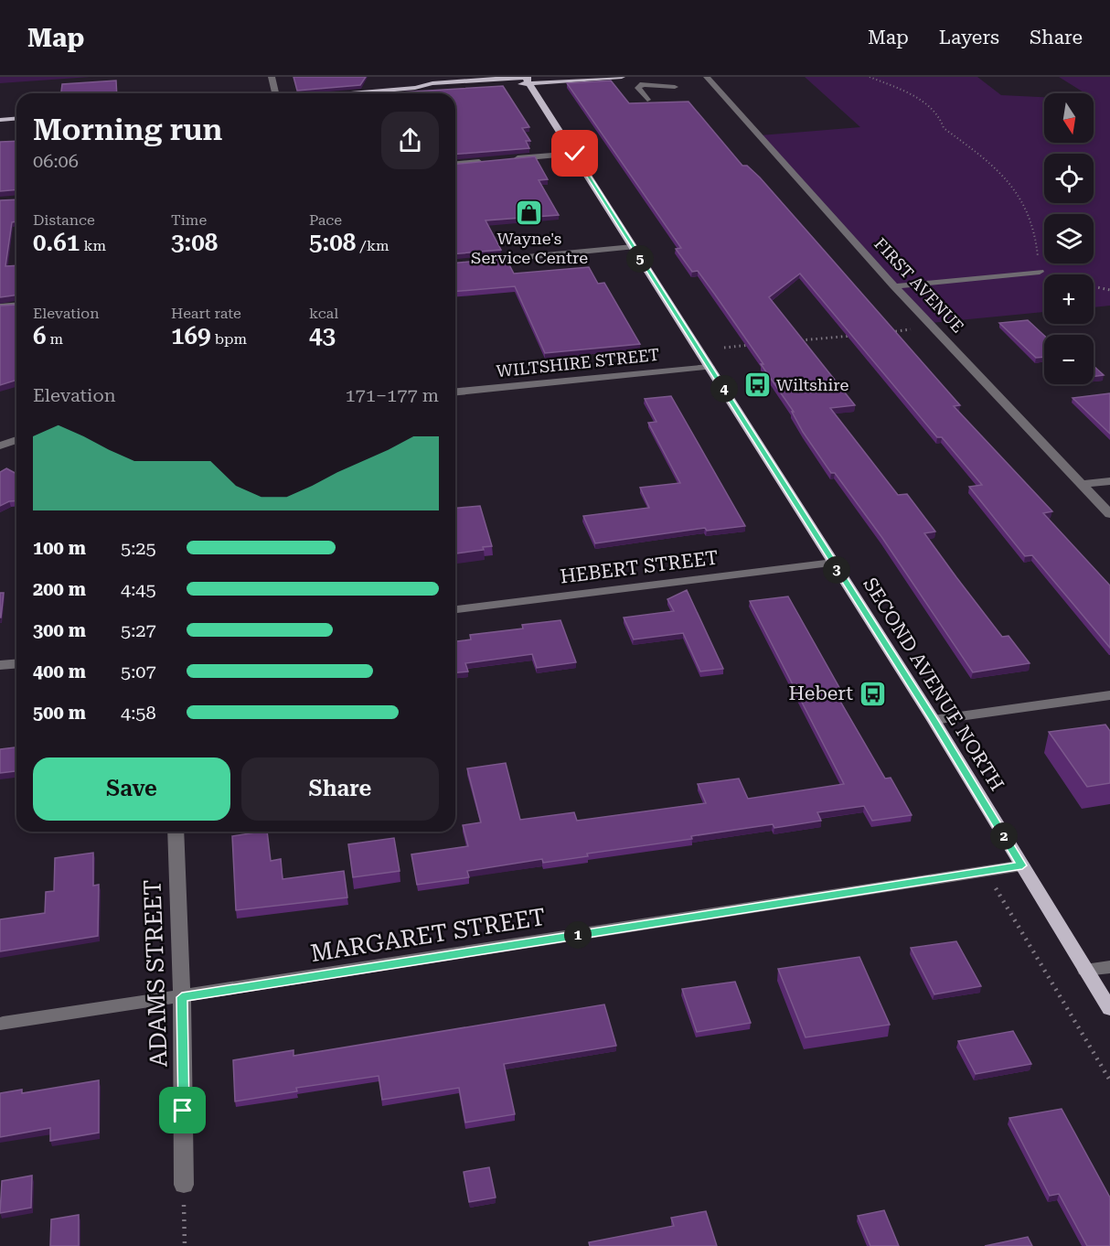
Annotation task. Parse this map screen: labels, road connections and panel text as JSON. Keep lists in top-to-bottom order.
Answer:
{
  "streets": {
    "main road": ["SECOND AVENUE NORTH"],
    "street": [
      "FIRST AVENUE",
      "WILTSHIRE STREET",
      "HEBERT STREET",
      "MARGARET STREET",
      "ADAMS STREET"
    ]
  },
  "crossings": [
    ["WILTSHIRE STREET", "SECOND AVENUE NORTH"],
    ["HEBERT STREET", "SECOND AVENUE NORTH"],
    ["SECOND AVENUE NORTH", "MARGARET STREET"],
    ["MARGARET STREET", "ADAMS STREET"]
  ],
  "places": {
    "shop": ["Wayne's Service Centre"],
    "bus stop": ["Wiltshire", "Hebert"]
  },
  "north": "bottom",
  "page": {
    "header": "Map",
    "nav": ["Map", "Layers", "Share"],
    "map_buttons": ["+", "−"],
    "heading": ["Morning run", "06:06"],
    "stats": [
      ["Distance", "0.61 km"],
      ["Time", "3:08"],
      ["Pace", "5:08 /km"],
      ["Elevation", "6 m"],
      ["Heart rate", "169 bpm"],
      ["kcal", "43"]
    ],
    "pins": [
      "5",
      "4",
      "3",
      "2",
      "1"
    ],
    "chart": ["Elevation", "171–177 m"],
    "list": [
      {
        "name": "100 m",
        "note": "5:25"
      },
      {
        "name": "200 m",
        "note": "4:45"
      },
      {
        "name": "300 m",
        "note": "5:27"
      },
      {
        "name": "400 m",
        "note": "5:07"
      },
      {
        "name": "500 m",
        "note": "4:58"
      }
    ],
    "buttons": ["Save", "Share"]
  }
}
